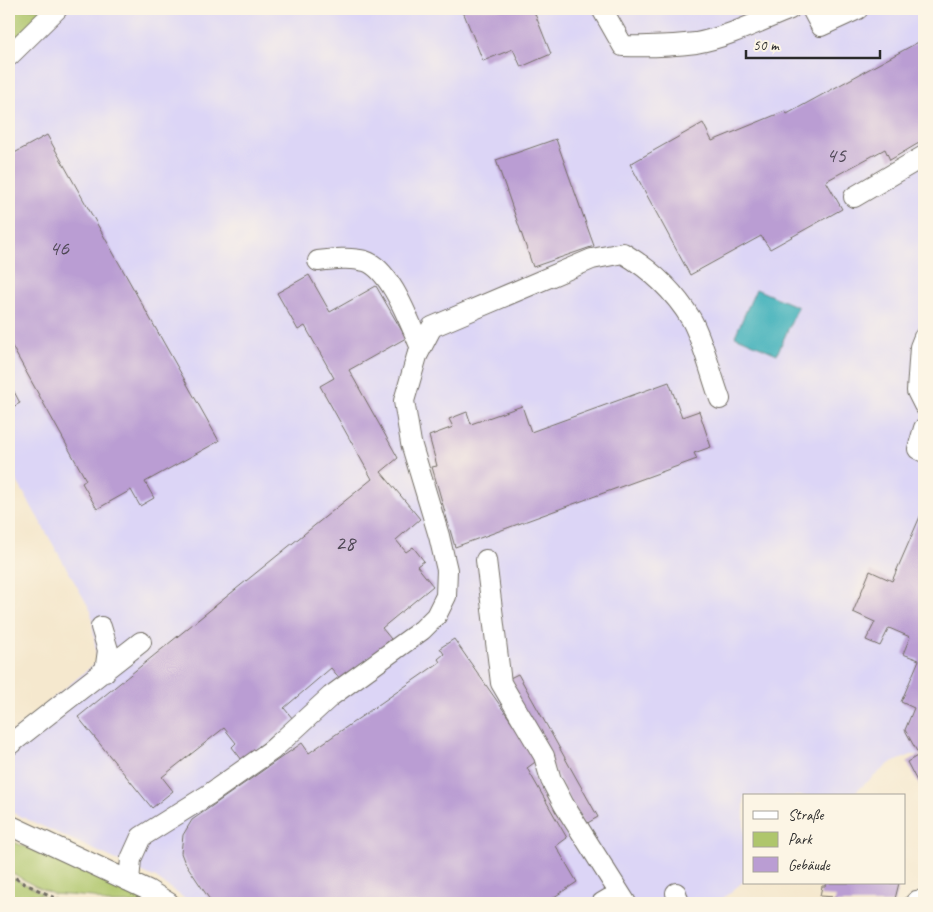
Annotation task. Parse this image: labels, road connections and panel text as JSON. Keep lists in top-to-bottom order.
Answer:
{
  "house_numbers": ["45", "46", "28"],
  "legend": ["Straße", "Park", "Gebäude"],
  "scale_bar": "50 m"
}
